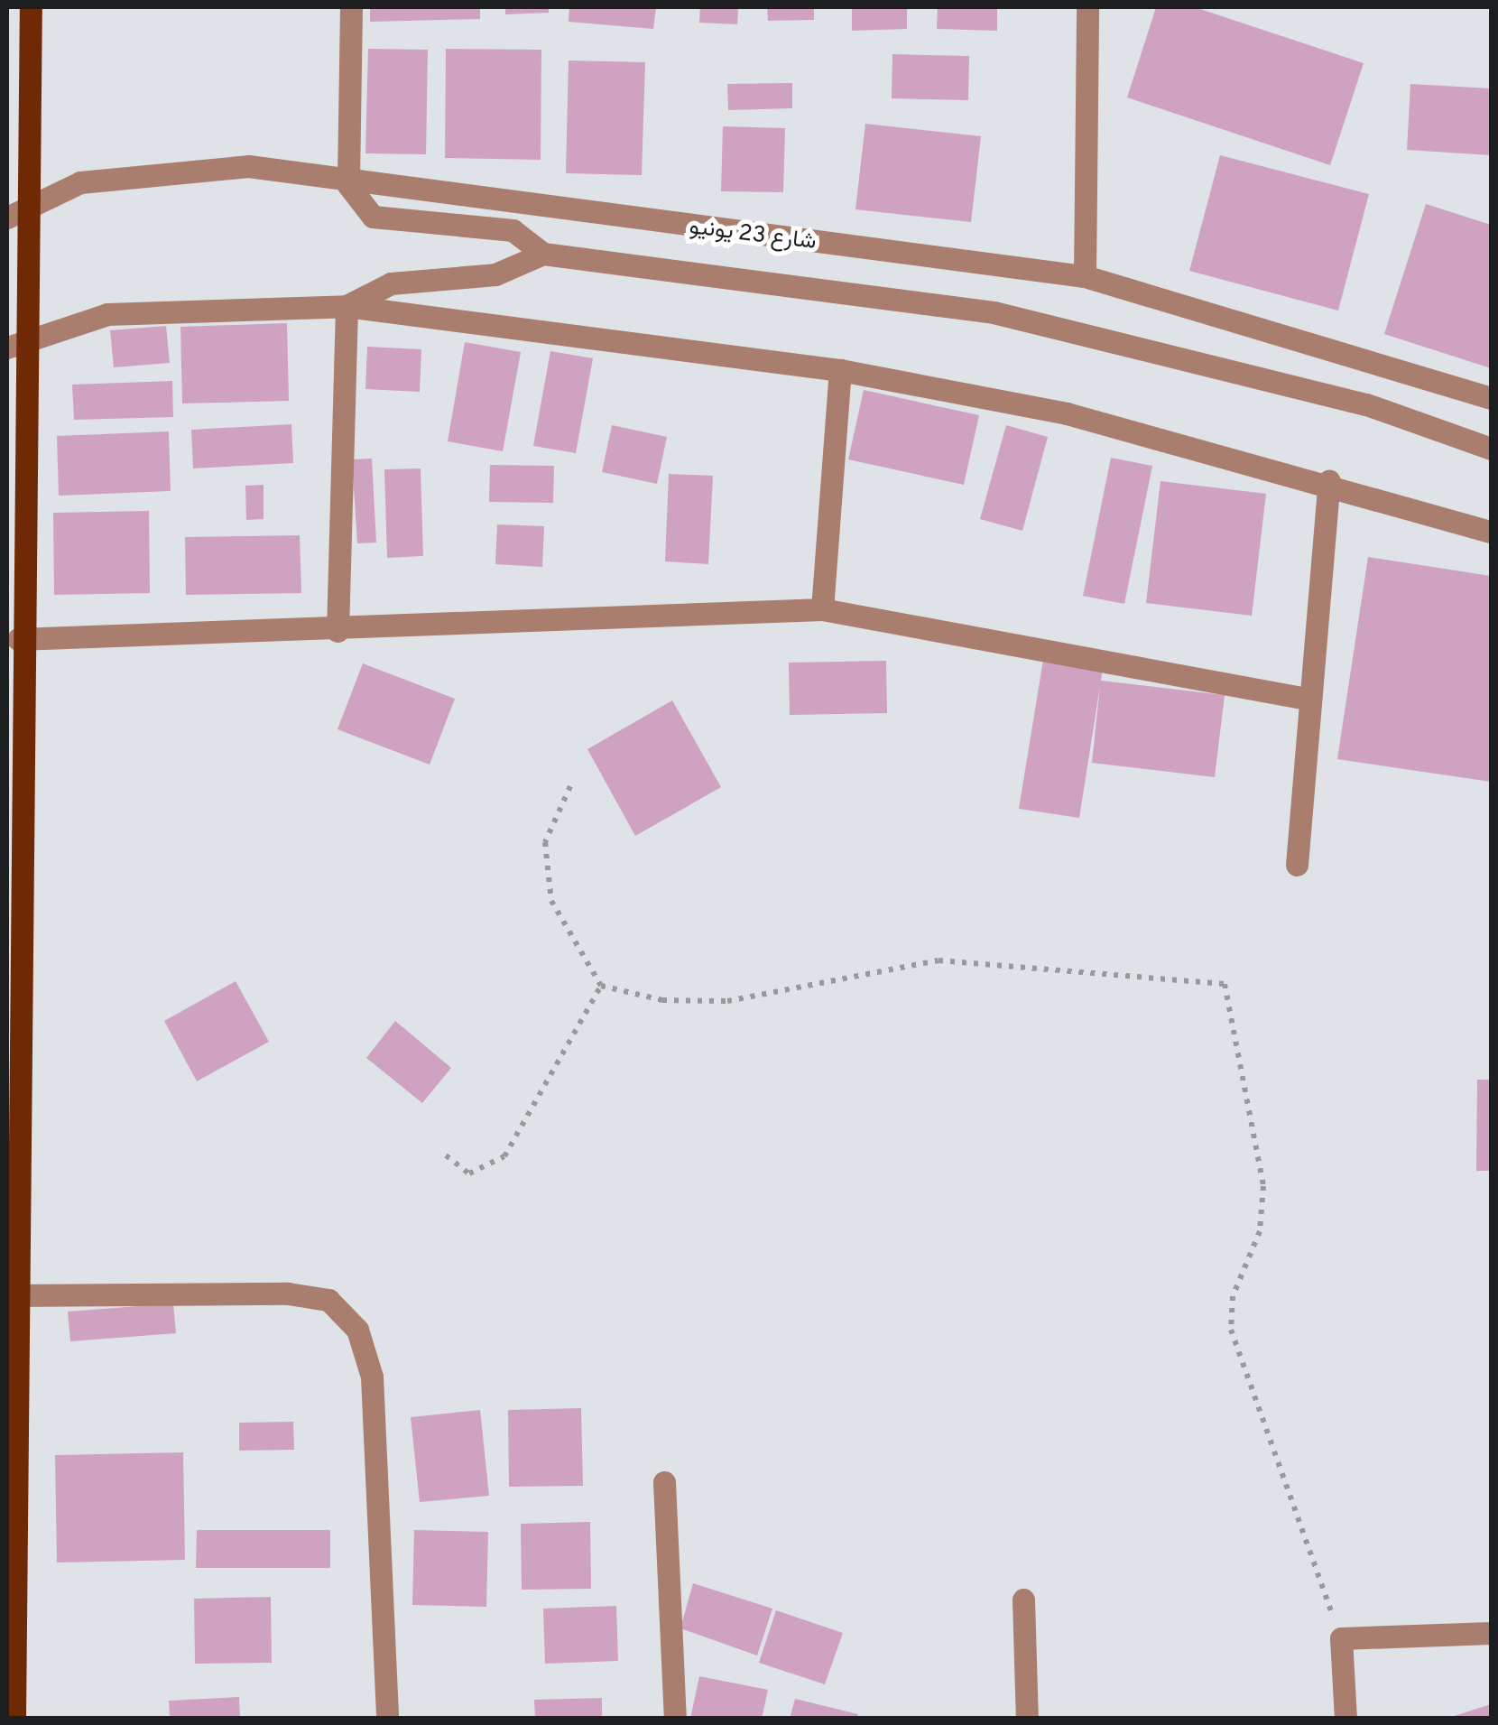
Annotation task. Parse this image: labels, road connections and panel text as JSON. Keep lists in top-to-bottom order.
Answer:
{
  "streets": {
    "street": ["شارع 23 يونيو"]
  }
}
